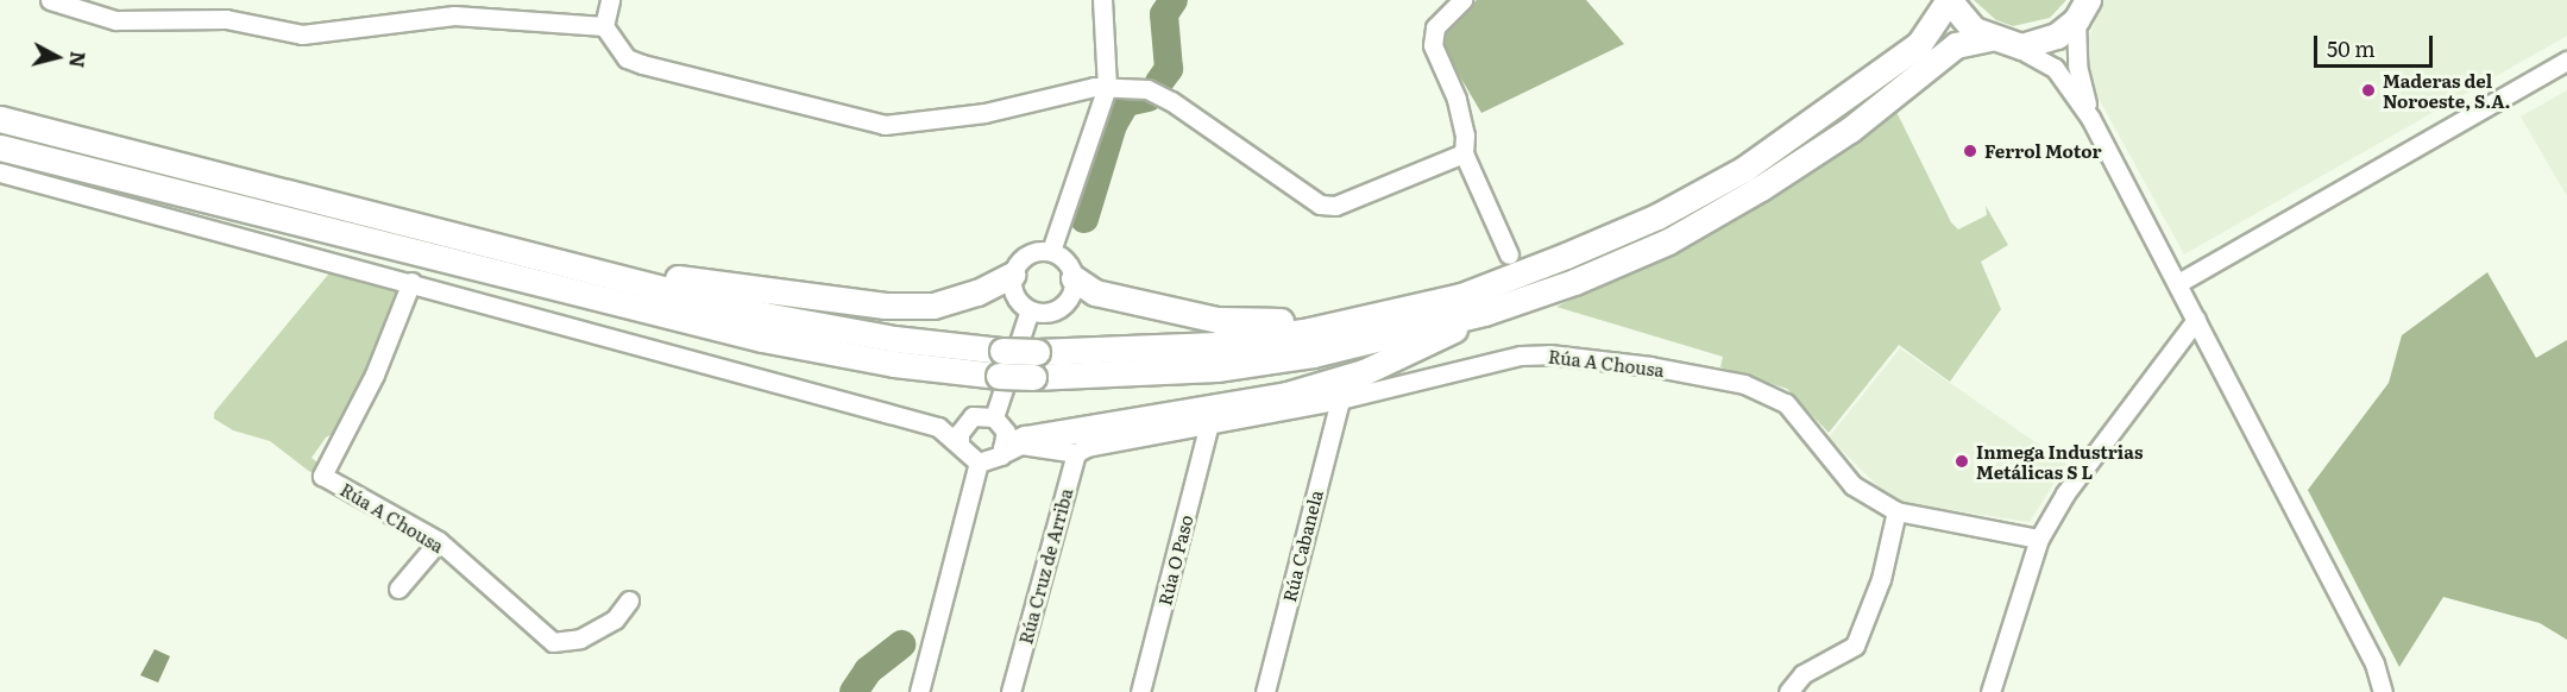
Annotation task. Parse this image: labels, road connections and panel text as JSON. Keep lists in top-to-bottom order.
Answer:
{
  "streets": {
    "street": [
      "Rúa A Chousa",
      "Rúa Cabanela",
      "Rúa O Paso",
      "Rúa Cruz de Arriba"
    ]
  },
  "crossings": [
    ["Rúa A Chousa", "Rúa Cabanela"],
    ["Rúa A Chousa", "Rúa O Paso"],
    ["Rúa A Chousa", "Rúa Cruz de Arriba"]
  ],
  "places": ["Maderas del Noroeste, S.A.", "Ferrol Motor", "Inmega Industrias Metálicas S L"],
  "scale_bar": "50 m",
  "north": "right"
}
